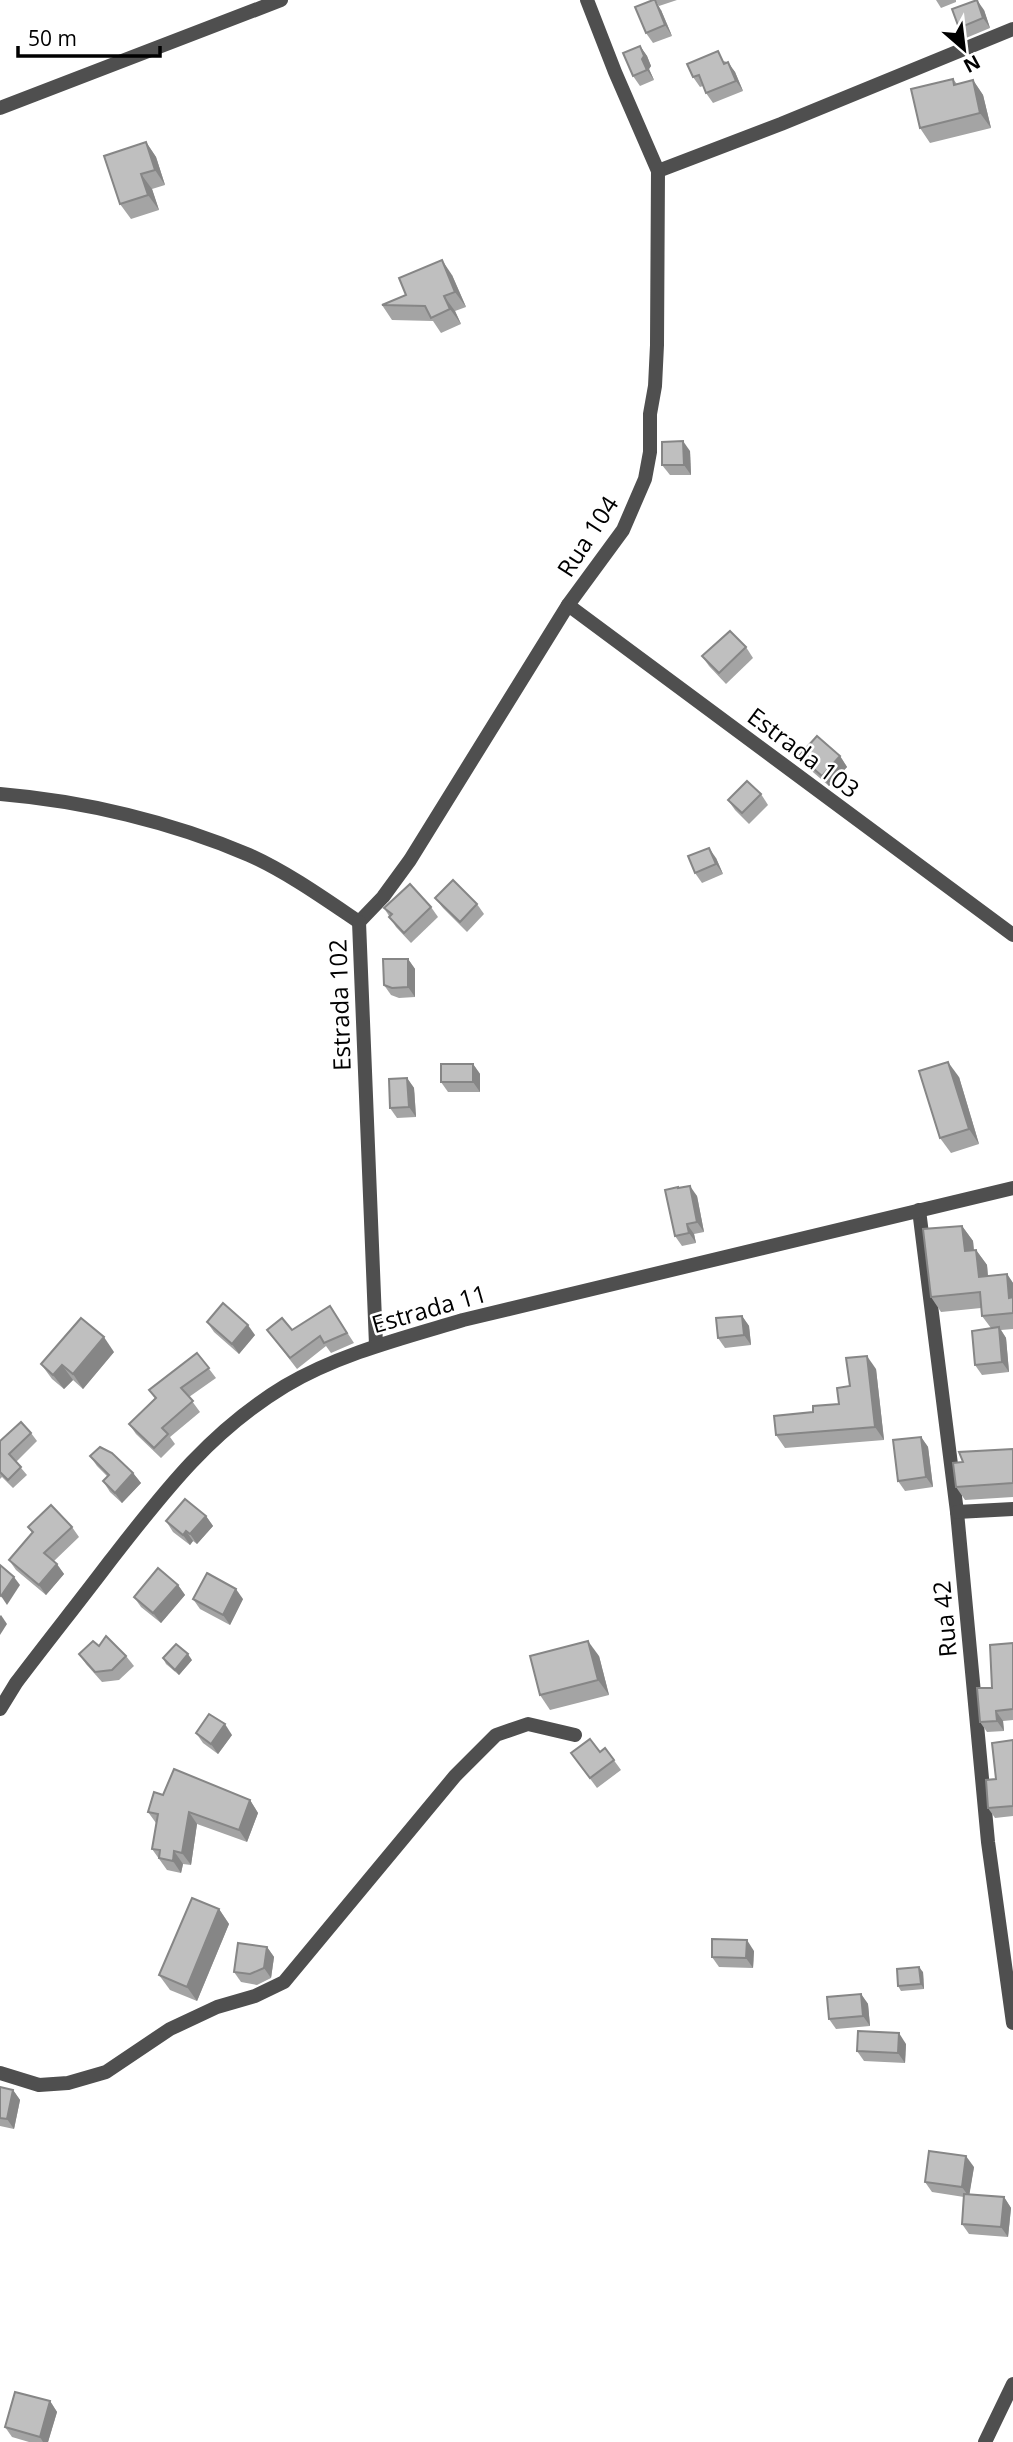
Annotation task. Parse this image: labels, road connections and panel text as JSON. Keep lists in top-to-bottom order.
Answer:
{
  "streets": {
    "street": [
      "Rua 104",
      "Estrada 103",
      "Estrada 102",
      "Estrada 11",
      "Rua 42"
    ]
  },
  "crossings": [
    ["Rua 104", "Estrada 103"],
    ["Rua 104", "Estrada 102"],
    ["Estrada 102", "Estrada 11"],
    ["Estrada 11", "Rua 42"]
  ],
  "scale_bar": "50 m",
  "north": "bottom right"
}
